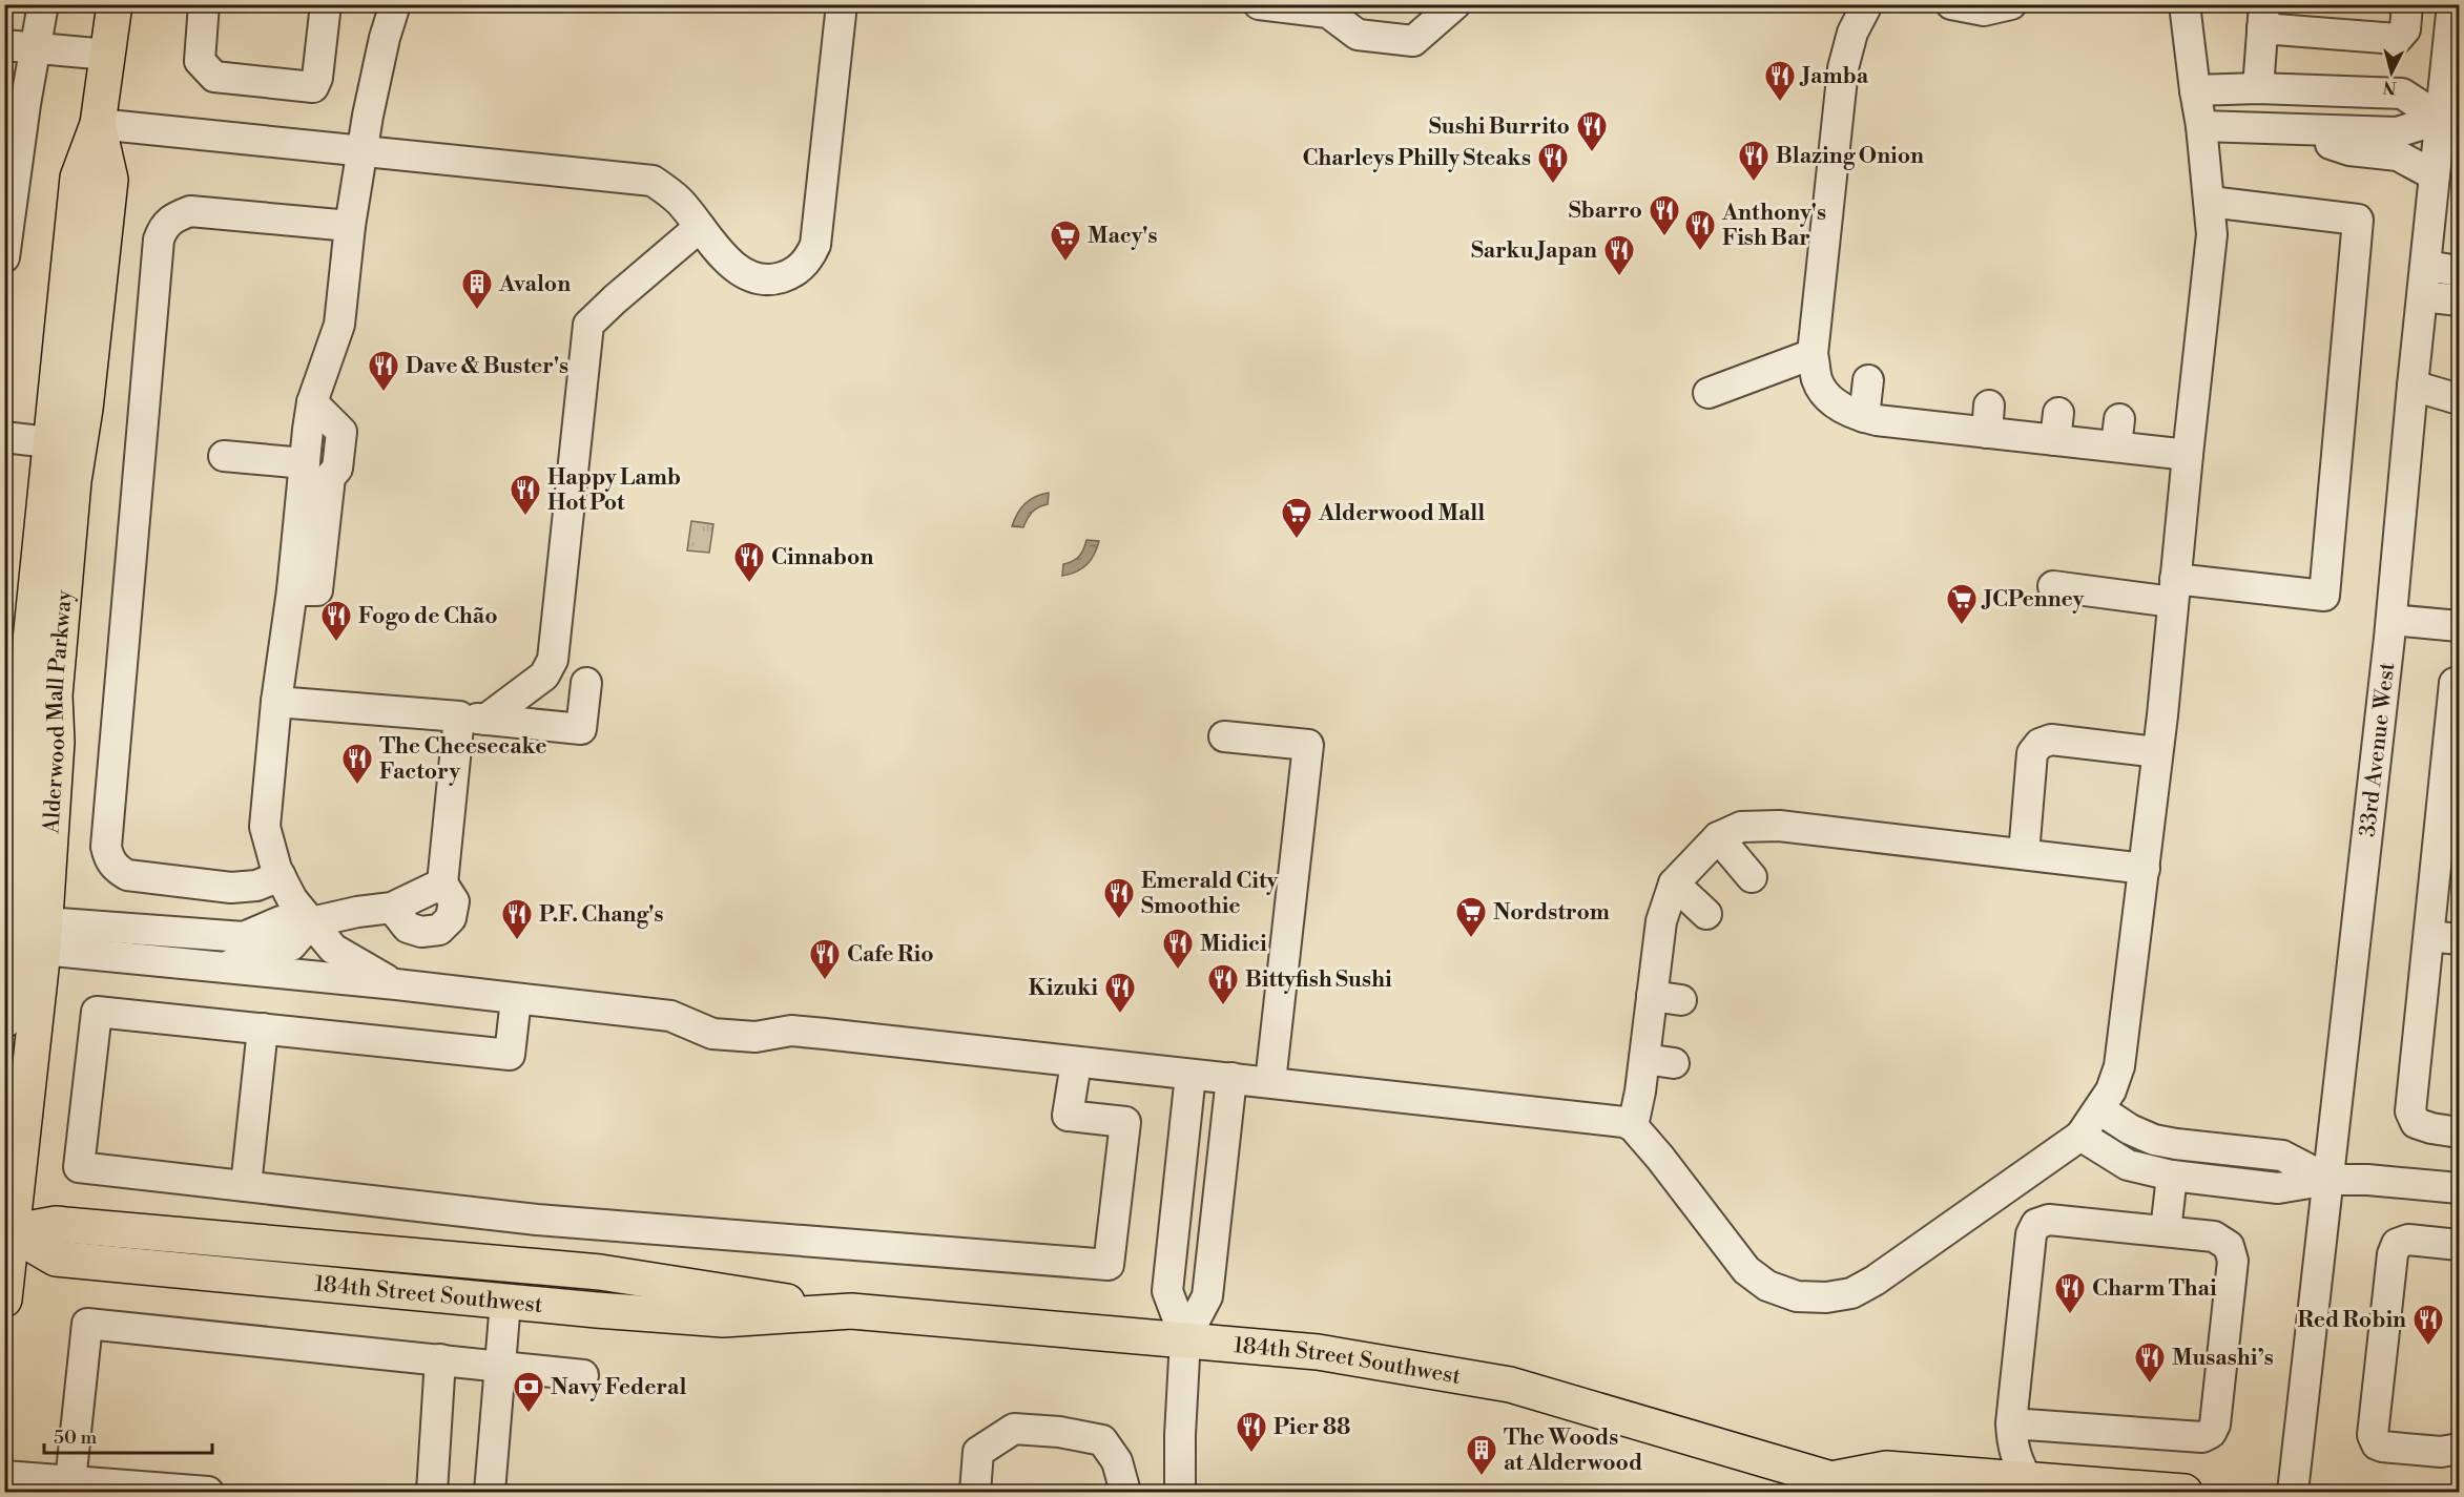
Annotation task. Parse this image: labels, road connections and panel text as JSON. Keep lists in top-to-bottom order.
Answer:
{
  "streets": {
    "main road": ["Alderwood Mall Parkway", "184th Street Southwest"],
    "street": ["33rd Avenue West"]
  },
  "crossings": [
    ["Alderwood Mall Parkway", "184th Street Southwest"]
  ],
  "places": {
    "restaurant": [
      "Jamba",
      "Sushi Burrito",
      "Blazing Onion",
      "Charleys Philly Steaks",
      "Sbarro",
      "Anthony's Fish Bar",
      "Sarku Japan",
      "Dave & Buster's",
      "Happy Lamb Hot Pot",
      "Cinnabon",
      "Fogo de Chão",
      "The Cheesecake Factory",
      "Emerald City Smoothie",
      "P.F. Chang's",
      "Midici",
      "Cafe Rio",
      "Bittyfish Sushi",
      "Kizuki",
      "Charm Thai",
      "Red Robin",
      "Musashi’s",
      "Pier 88"
    ],
    "supermarket": [
      "Macy's",
      "Alderwood Mall",
      "JCPenney",
      "Nordstrom"
    ],
    "building": ["Avalon", "The Woods at Alderwood"],
    "bank": ["Navy Federal"]
  },
  "scale_bar": "50 m",
  "north": "bottom"
}
